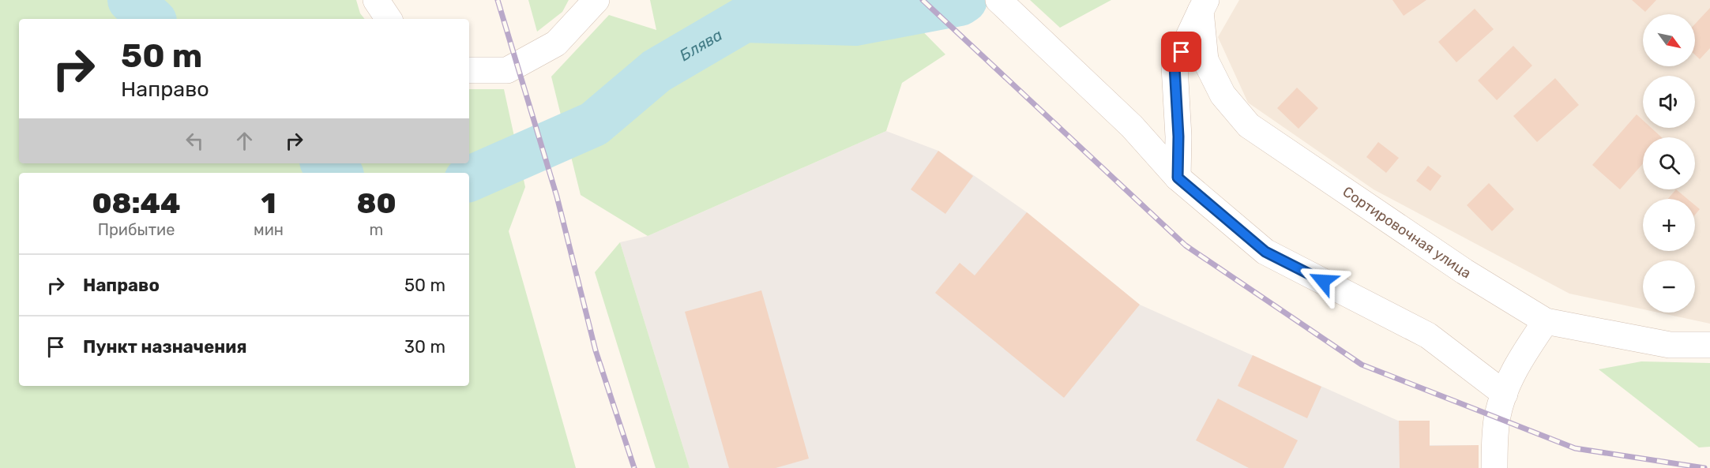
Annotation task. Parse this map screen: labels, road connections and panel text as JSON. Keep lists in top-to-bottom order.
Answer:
{
  "streets": {
    "street": ["Сортировочная улица"]
  },
  "water": ["Блява"],
  "north": "bottom right",
  "page": {
    "map_buttons": ["+", "−"],
    "turn": ["50 m", "Направо"],
    "eta": [
      "08:44",
      "Прибытие",
      "1",
      "мин",
      "80",
      "m"
    ],
    "list": [
      {
        "name": "Направо",
        "value": "50 m"
      },
      {
        "name": "Пункт назначения",
        "value": "30 m"
      }
    ]
  }
}
